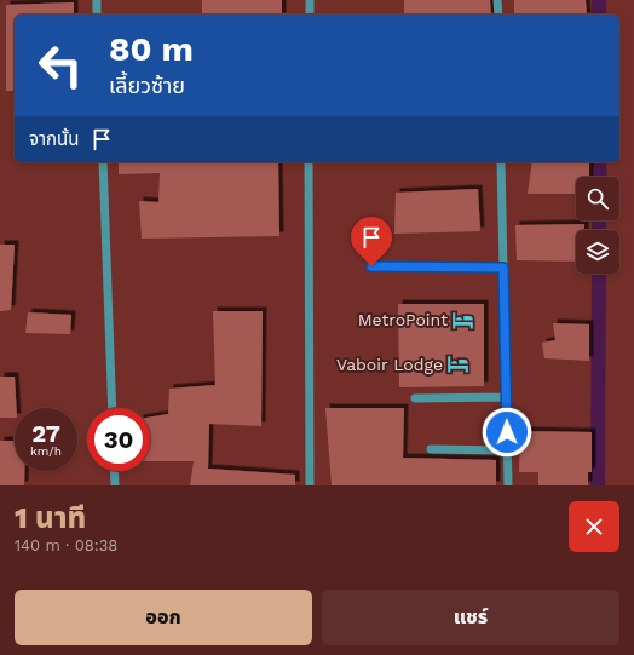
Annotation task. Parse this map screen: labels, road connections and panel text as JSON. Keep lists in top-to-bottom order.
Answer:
{
  "places": {
    "hotel": ["MetroPoint", "Vaboir Lodge"]
  },
  "page": {
    "turn": ["80 m", "เลี้ยวซ้าย"],
    "then": "จากนั้น",
    "speed": "27 km/h",
    "limit": "30",
    "heading": ["1 นาที", "140 m · 08:38"],
    "buttons": ["ออก", "แชร์"]
  }
}
